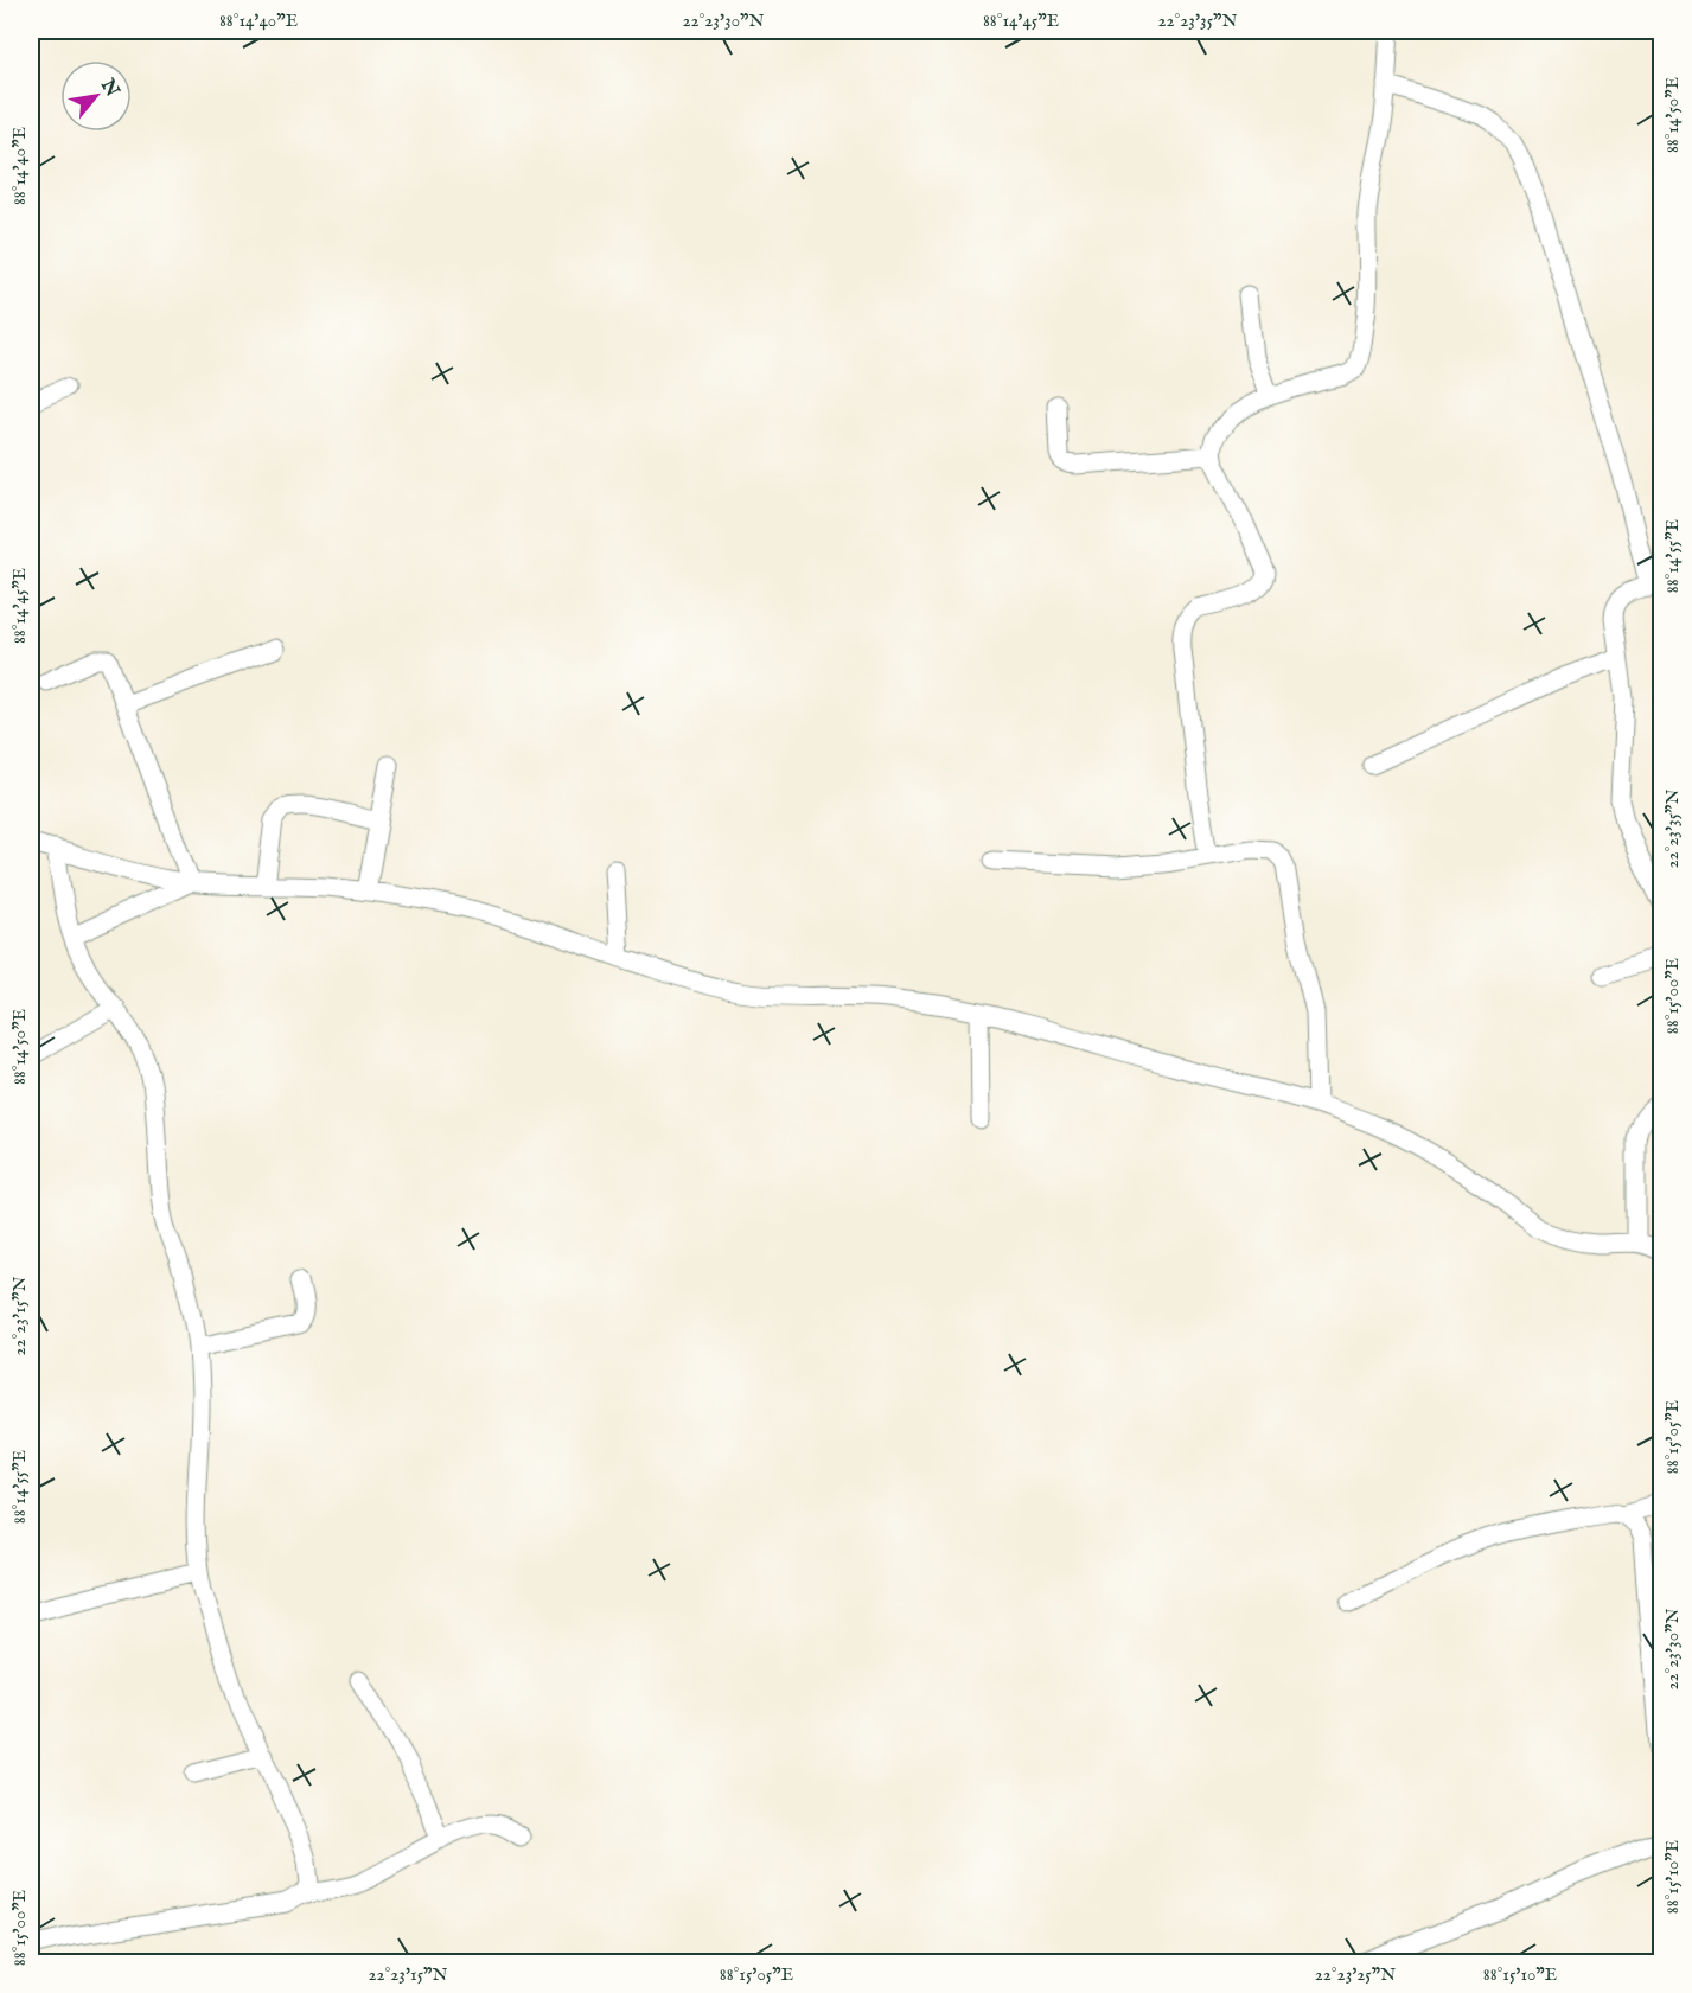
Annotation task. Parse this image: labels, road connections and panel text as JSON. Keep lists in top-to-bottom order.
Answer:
{
  "north": "top right",
  "coordinates": [
    "88°14'40\"E",
    "22°23'30\"N",
    "88°14'45\"E",
    "22°23'35\"N",
    "88°14'50\"E",
    "88°14'55\"E",
    "88°15'00\"E",
    "22°23'15\"N",
    "88°15'05\"E",
    "88°15'10\"E",
    "22°23'25\"N"
  ]
}
